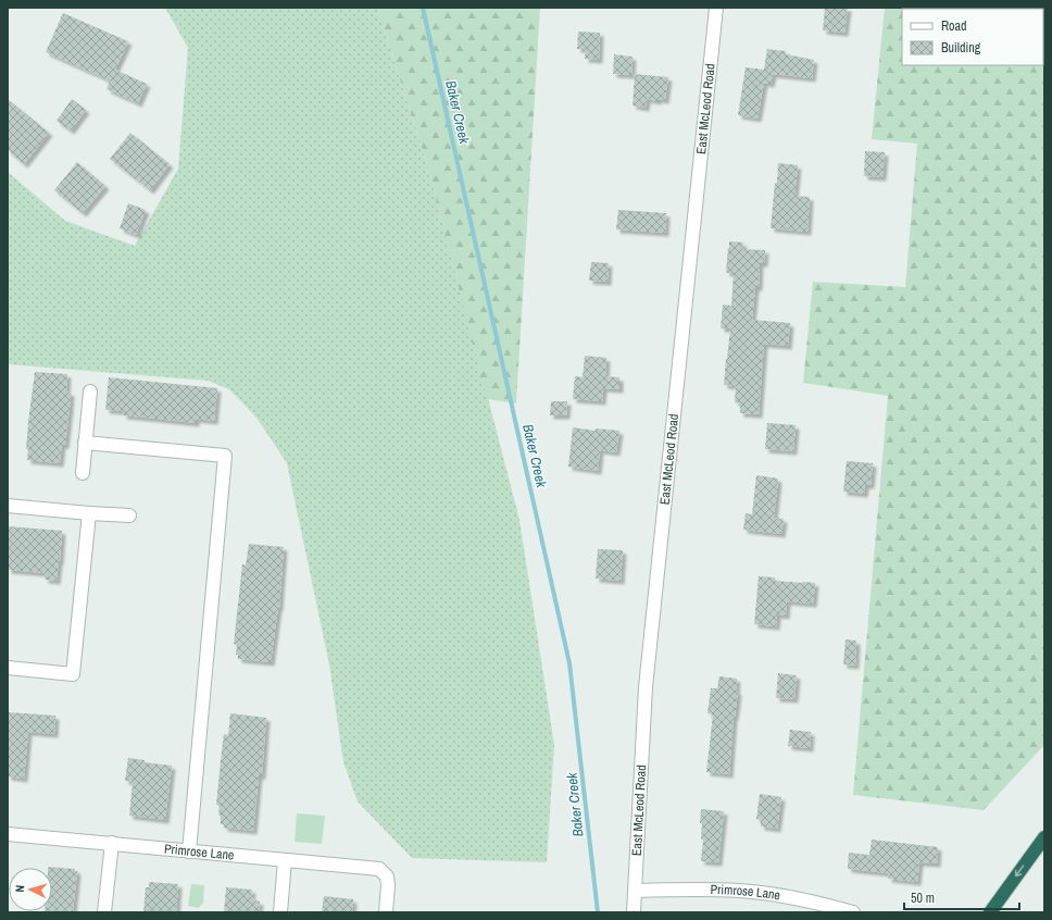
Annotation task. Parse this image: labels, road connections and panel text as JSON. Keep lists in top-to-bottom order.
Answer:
{
  "streets": {
    "street": ["East McLeod Road", "Primrose Lane"]
  },
  "crossings": [
    ["East McLeod Road", "Primrose Lane"]
  ],
  "water": ["Baker Creek"],
  "legend": ["Road", "Building"],
  "scale_bar": "50 m",
  "north": "left"
}
